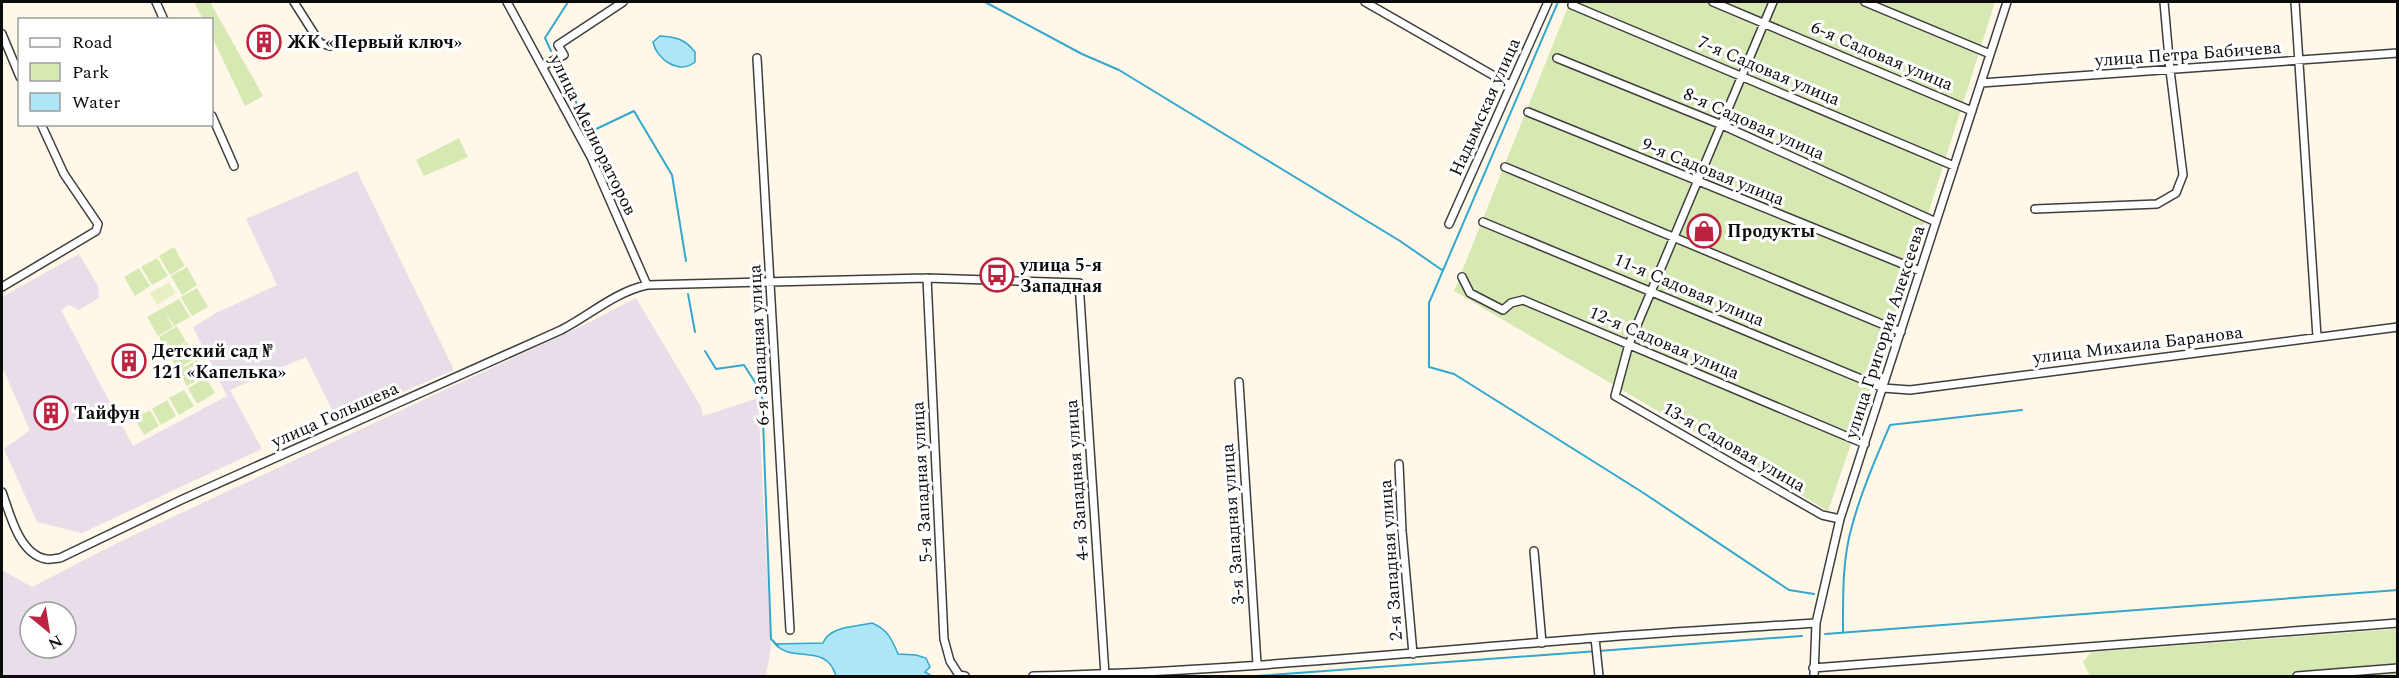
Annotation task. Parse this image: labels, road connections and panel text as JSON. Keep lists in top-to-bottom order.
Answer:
{
  "streets": {
    "street": [
      "улица Петра Бабичева",
      "6-я Садовая улица",
      "7-я Садовая улица",
      "Надымская улица",
      "8-я Садовая улица",
      "улица Мелиораторов",
      "9-я Садовая улица",
      "11-я Садовая улица",
      "улица Григория Алексеева",
      "12-я Садовая улица",
      "6-я Западная улица",
      "улица Михаила Баранова",
      "улица Голышева",
      "13-я Садовая улица",
      "4-я Западная улица",
      "5-я Западная улица",
      "3-я Западная улица",
      "2-я Западная улица"
    ]
  },
  "crossings": [
    ["улица Петра Бабичева", "улица Григория Алексеева"],
    ["6-я Садовая улица", "улица Григория Алексеева"],
    ["7-я Садовая улица", "улица Григория Алексеева"],
    ["8-я Садовая улица", "улица Григория Алексеева"],
    ["улица Мелиораторов", "улица Голышева"],
    ["9-я Садовая улица", "улица Григория Алексеева"],
    ["11-я Садовая улица", "улица Григория Алексеева"],
    ["11-я Садовая улица", "улица Михаила Баранова"],
    ["улица Григория Алексеева", "12-я Садовая улица"],
    ["улица Григория Алексеева", "улица Михаила Баранова"],
    ["улица Григория Алексеева", "13-я Садовая улица"],
    ["12-я Садовая улица", "13-я Садовая улица"],
    ["6-я Западная улица", "улица Голышева"],
    ["улица Голышева", "4-я Западная улица"],
    ["улица Голышева", "5-я Западная улица"]
  ],
  "places": {
    "building": ["ЖК «Первый ключ»", "Детский сад № 121 «Капелька»", "Тайфун"],
    "shop": ["Продукты"],
    "bus stop": ["улица 5-я Западная"]
  },
  "legend": ["Road", "Park", "Water"],
  "north": "bottom right"
}
